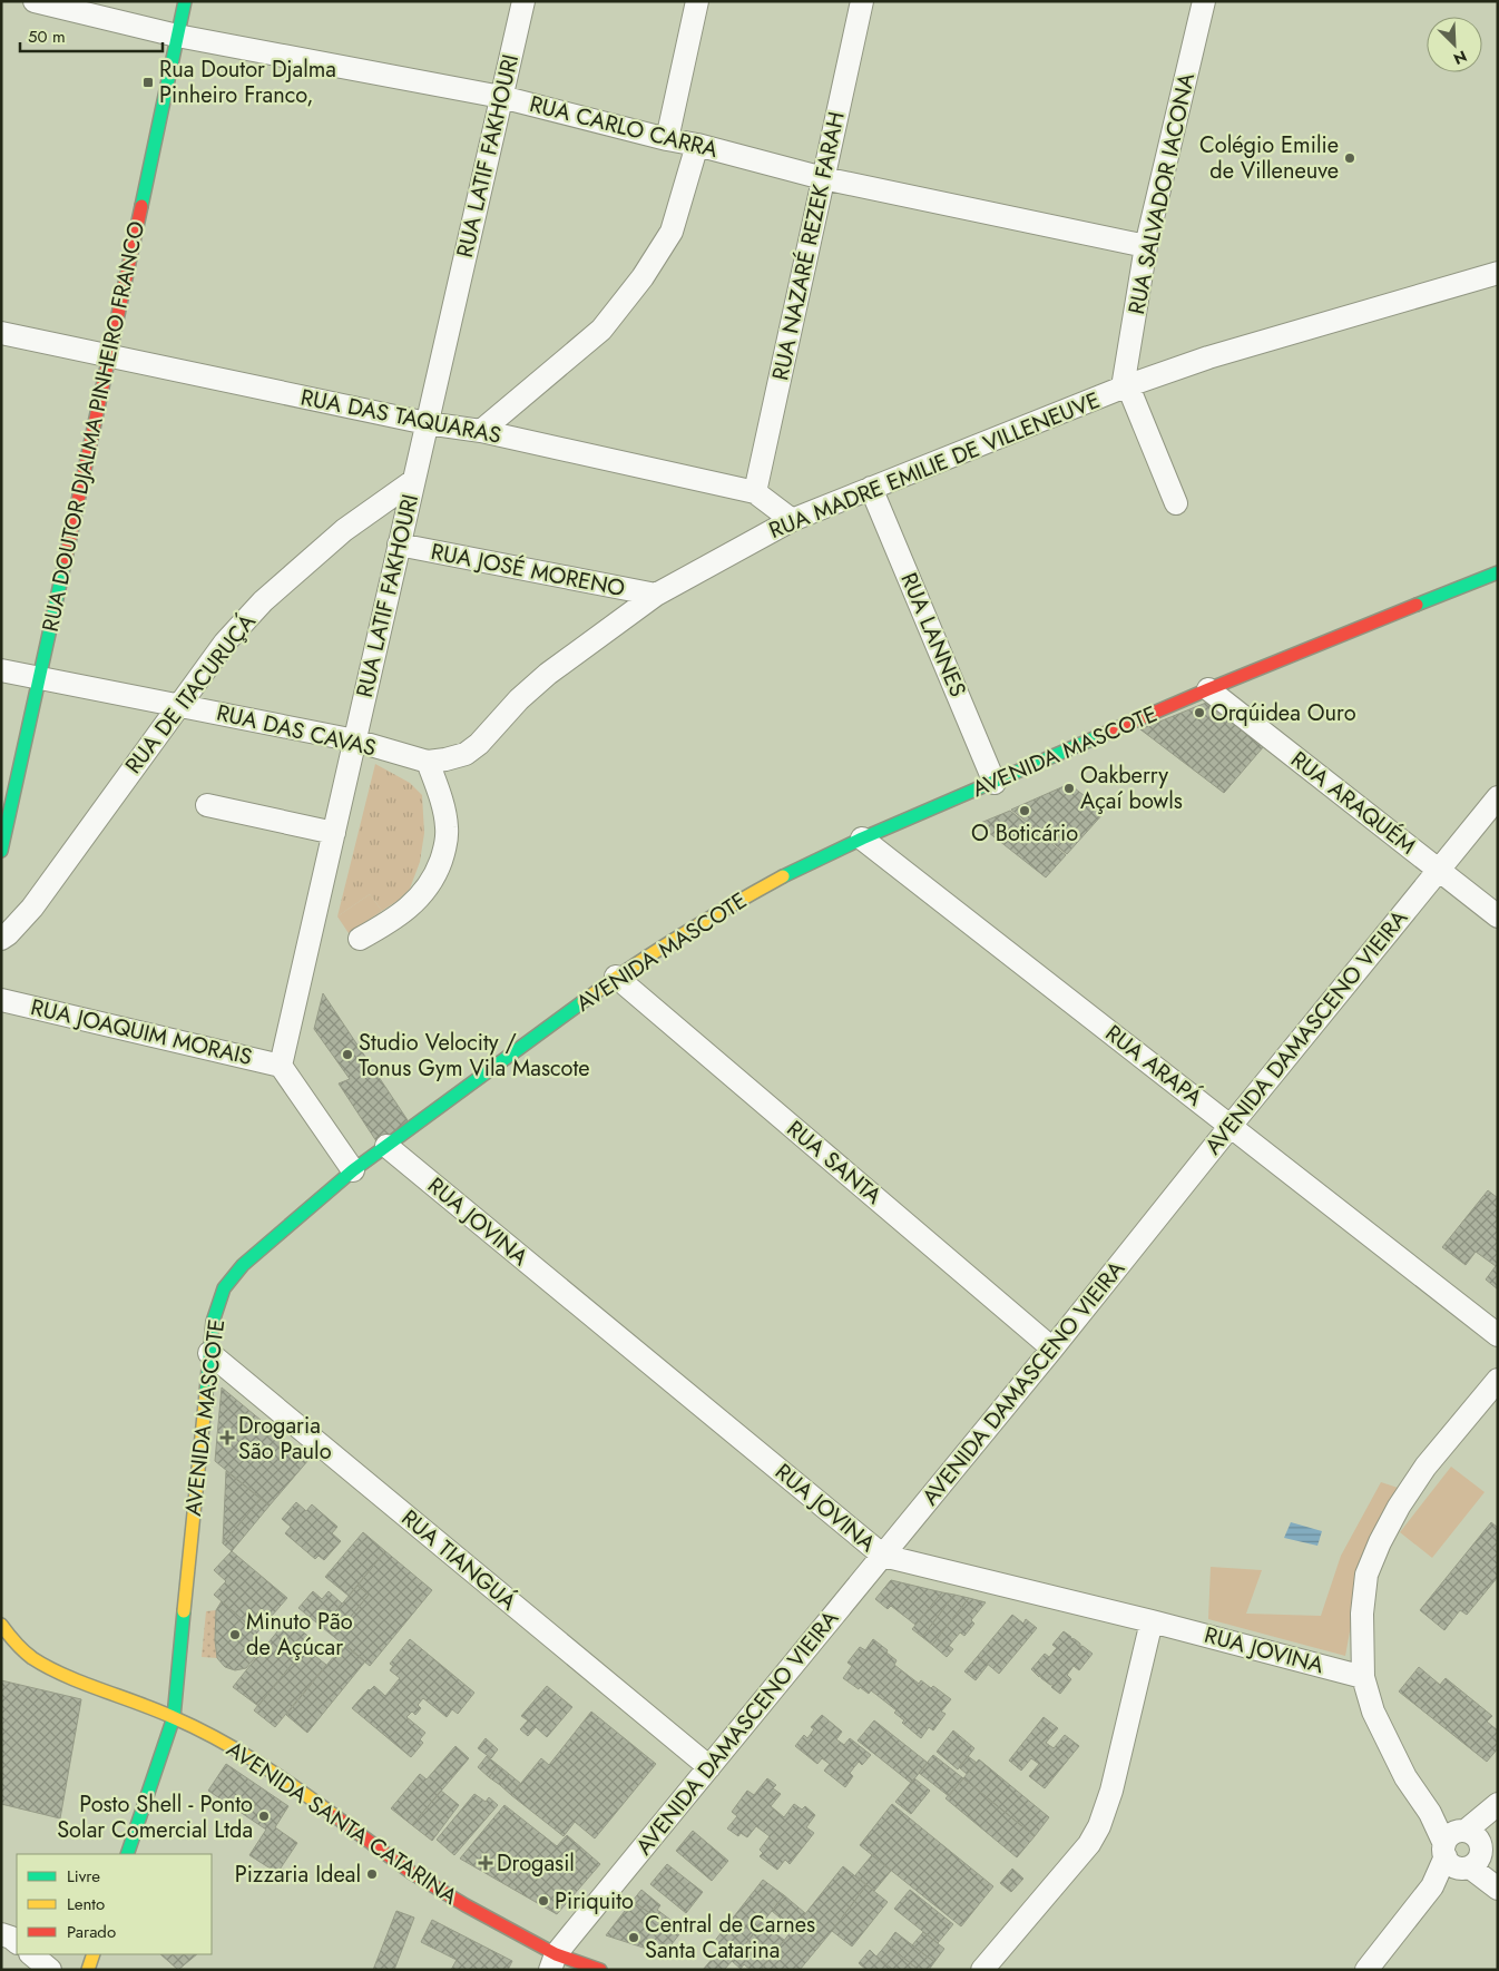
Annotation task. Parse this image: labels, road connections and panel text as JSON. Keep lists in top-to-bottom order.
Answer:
{
  "streets": {
    "street": [
      "RUA CARLO CARRA",
      "RUA LATIF FAKHOURI",
      "RUA SALVADOR IACONA",
      "RUA NAZARÉ REZEK FARAH",
      "RUA DAS TAQUARAS",
      "RUA DOUTOR DJALMA PINHEIRO FRANCO",
      "RUA MADRE EMILIE DE VILLENEUVE",
      "RUA JOSÉ MORENO",
      "RUA LANNES",
      "RUA DE ITACURUÇÁ",
      "RUA DAS CAVAS",
      "AVENIDA MASCOTE",
      "RUA ARAQUÉM",
      "RUA JOAQUIM MORAIS",
      "AVENIDA DAMASCENO VIEIRA",
      "RUA ARAPÁ",
      "RUA SANTA",
      "RUA JOVINA",
      "RUA TIANGUÁ",
      "AVENIDA SANTA CATARINA"
    ]
  },
  "crossings": [
    ["RUA CARLO CARRA", "RUA LATIF FAKHOURI"],
    ["RUA CARLO CARRA", "RUA SALVADOR IACONA"],
    ["RUA CARLO CARRA", "RUA NAZARÉ REZEK FARAH"],
    ["RUA CARLO CARRA", "RUA DOUTOR DJALMA PINHEIRO FRANCO"],
    ["RUA LATIF FAKHOURI", "RUA DAS TAQUARAS"],
    ["RUA LATIF FAKHOURI", "RUA JOSÉ MORENO"],
    ["RUA LATIF FAKHOURI", "RUA DE ITACURUÇÁ"],
    ["RUA LATIF FAKHOURI", "RUA DAS CAVAS"],
    ["RUA LATIF FAKHOURI", "RUA JOAQUIM MORAIS"],
    ["RUA SALVADOR IACONA", "RUA MADRE EMILIE DE VILLENEUVE"],
    ["RUA NAZARÉ REZEK FARAH", "RUA DAS TAQUARAS"],
    ["RUA DAS TAQUARAS", "RUA DOUTOR DJALMA PINHEIRO FRANCO"],
    ["RUA DAS TAQUARAS", "RUA MADRE EMILIE DE VILLENEUVE"],
    ["RUA DOUTOR DJALMA PINHEIRO FRANCO", "RUA DAS CAVAS"],
    ["RUA MADRE EMILIE DE VILLENEUVE", "RUA JOSÉ MORENO"],
    ["RUA MADRE EMILIE DE VILLENEUVE", "RUA LANNES"],
    ["RUA MADRE EMILIE DE VILLENEUVE", "RUA DAS CAVAS"],
    ["RUA LANNES", "AVENIDA MASCOTE"],
    ["RUA DE ITACURUÇÁ", "RUA DAS CAVAS"],
    ["AVENIDA MASCOTE", "RUA ARAQUÉM"],
    ["AVENIDA MASCOTE", "RUA ARAPÁ"],
    ["AVENIDA MASCOTE", "RUA SANTA"],
    ["AVENIDA MASCOTE", "RUA JOVINA"],
    ["AVENIDA MASCOTE", "RUA TIANGUÁ"],
    ["AVENIDA MASCOTE", "AVENIDA SANTA CATARINA"],
    ["RUA ARAQUÉM", "AVENIDA DAMASCENO VIEIRA"],
    ["AVENIDA DAMASCENO VIEIRA", "RUA ARAPÁ"],
    ["AVENIDA DAMASCENO VIEIRA", "RUA SANTA"],
    ["AVENIDA DAMASCENO VIEIRA", "RUA JOVINA"],
    ["AVENIDA DAMASCENO VIEIRA", "RUA TIANGUÁ"],
    ["AVENIDA DAMASCENO VIEIRA", "AVENIDA SANTA CATARINA"]
  ],
  "places": {
    "transit": ["Rua Doutor Djalma Pinheiro Franco,"],
    "other": [
      "Colégio Emilie de Villeneuve",
      "Orqúidea Ouro",
      "Oakberry Açaí bowls",
      "O Boticário",
      "Studio Velocity / Tonus Gym Vila Mascote",
      "Minuto Pão de Açúcar",
      "Posto Shell - Ponto Solar Comercial Ltda",
      "Pizzaria Ideal",
      "Piriquito",
      "Central de Carnes Santa Catarina"
    ],
    "health": ["Drogaria São Paulo", "Drogasil"]
  },
  "legend": ["Livre", "Lento", "Parado"],
  "scale_bar": "50 m",
  "north": "bottom right"
}
